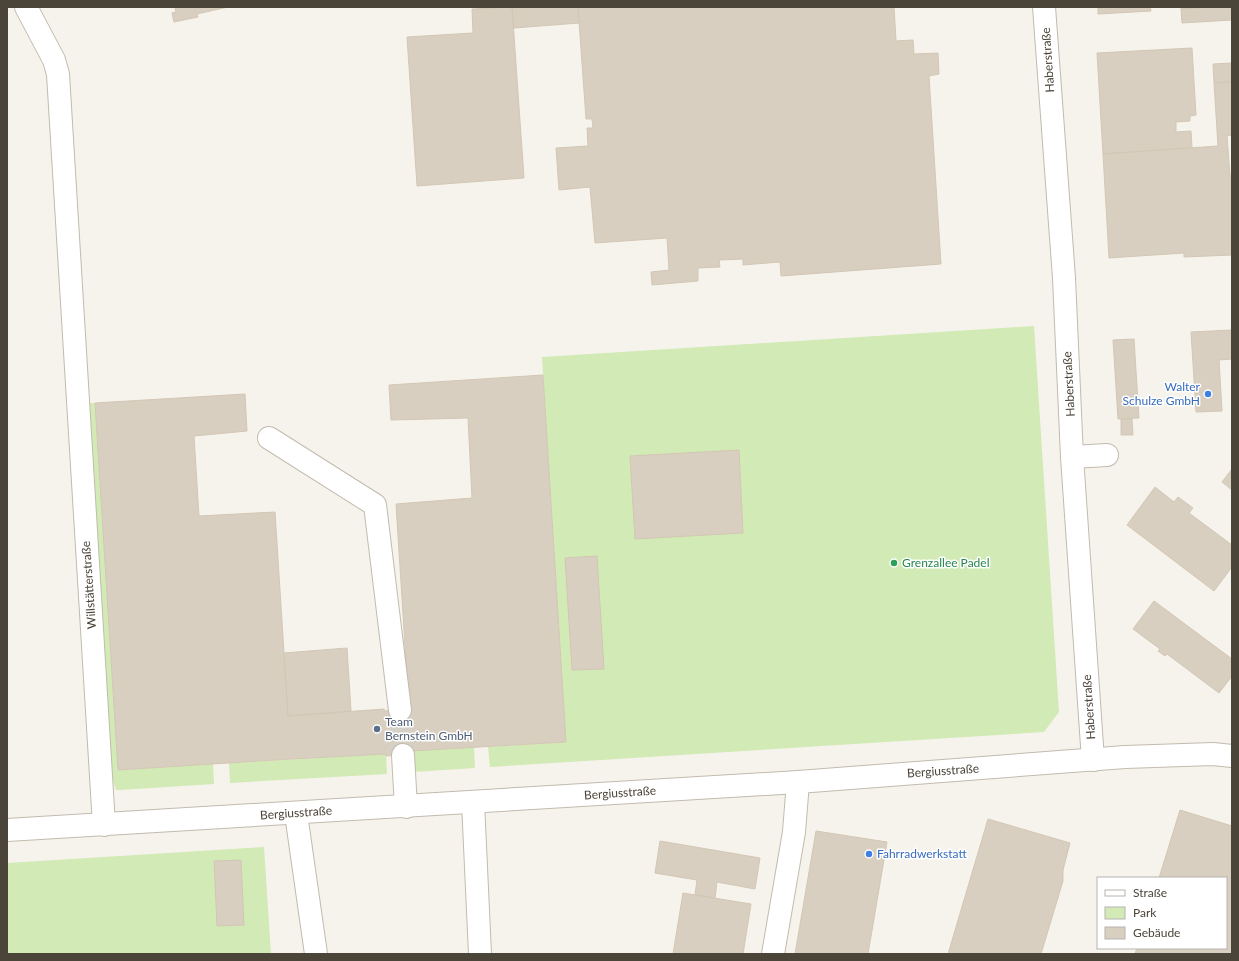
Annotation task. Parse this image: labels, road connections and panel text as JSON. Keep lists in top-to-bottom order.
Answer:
{
  "streets": {
    "street": ["Haberstraße", "Willstätterstraße", "Bergiusstraße"]
  },
  "crossings": [
    ["Haberstraße", "Bergiusstraße"],
    ["Willstätterstraße", "Bergiusstraße"]
  ],
  "places": [
    "Walter Schulze GmbH",
    "Grenzallee Padel",
    "Team Bernstein GmbH",
    "Fahrradwerkstatt"
  ],
  "legend": ["Straße", "Park", "Gebäude"]
}
